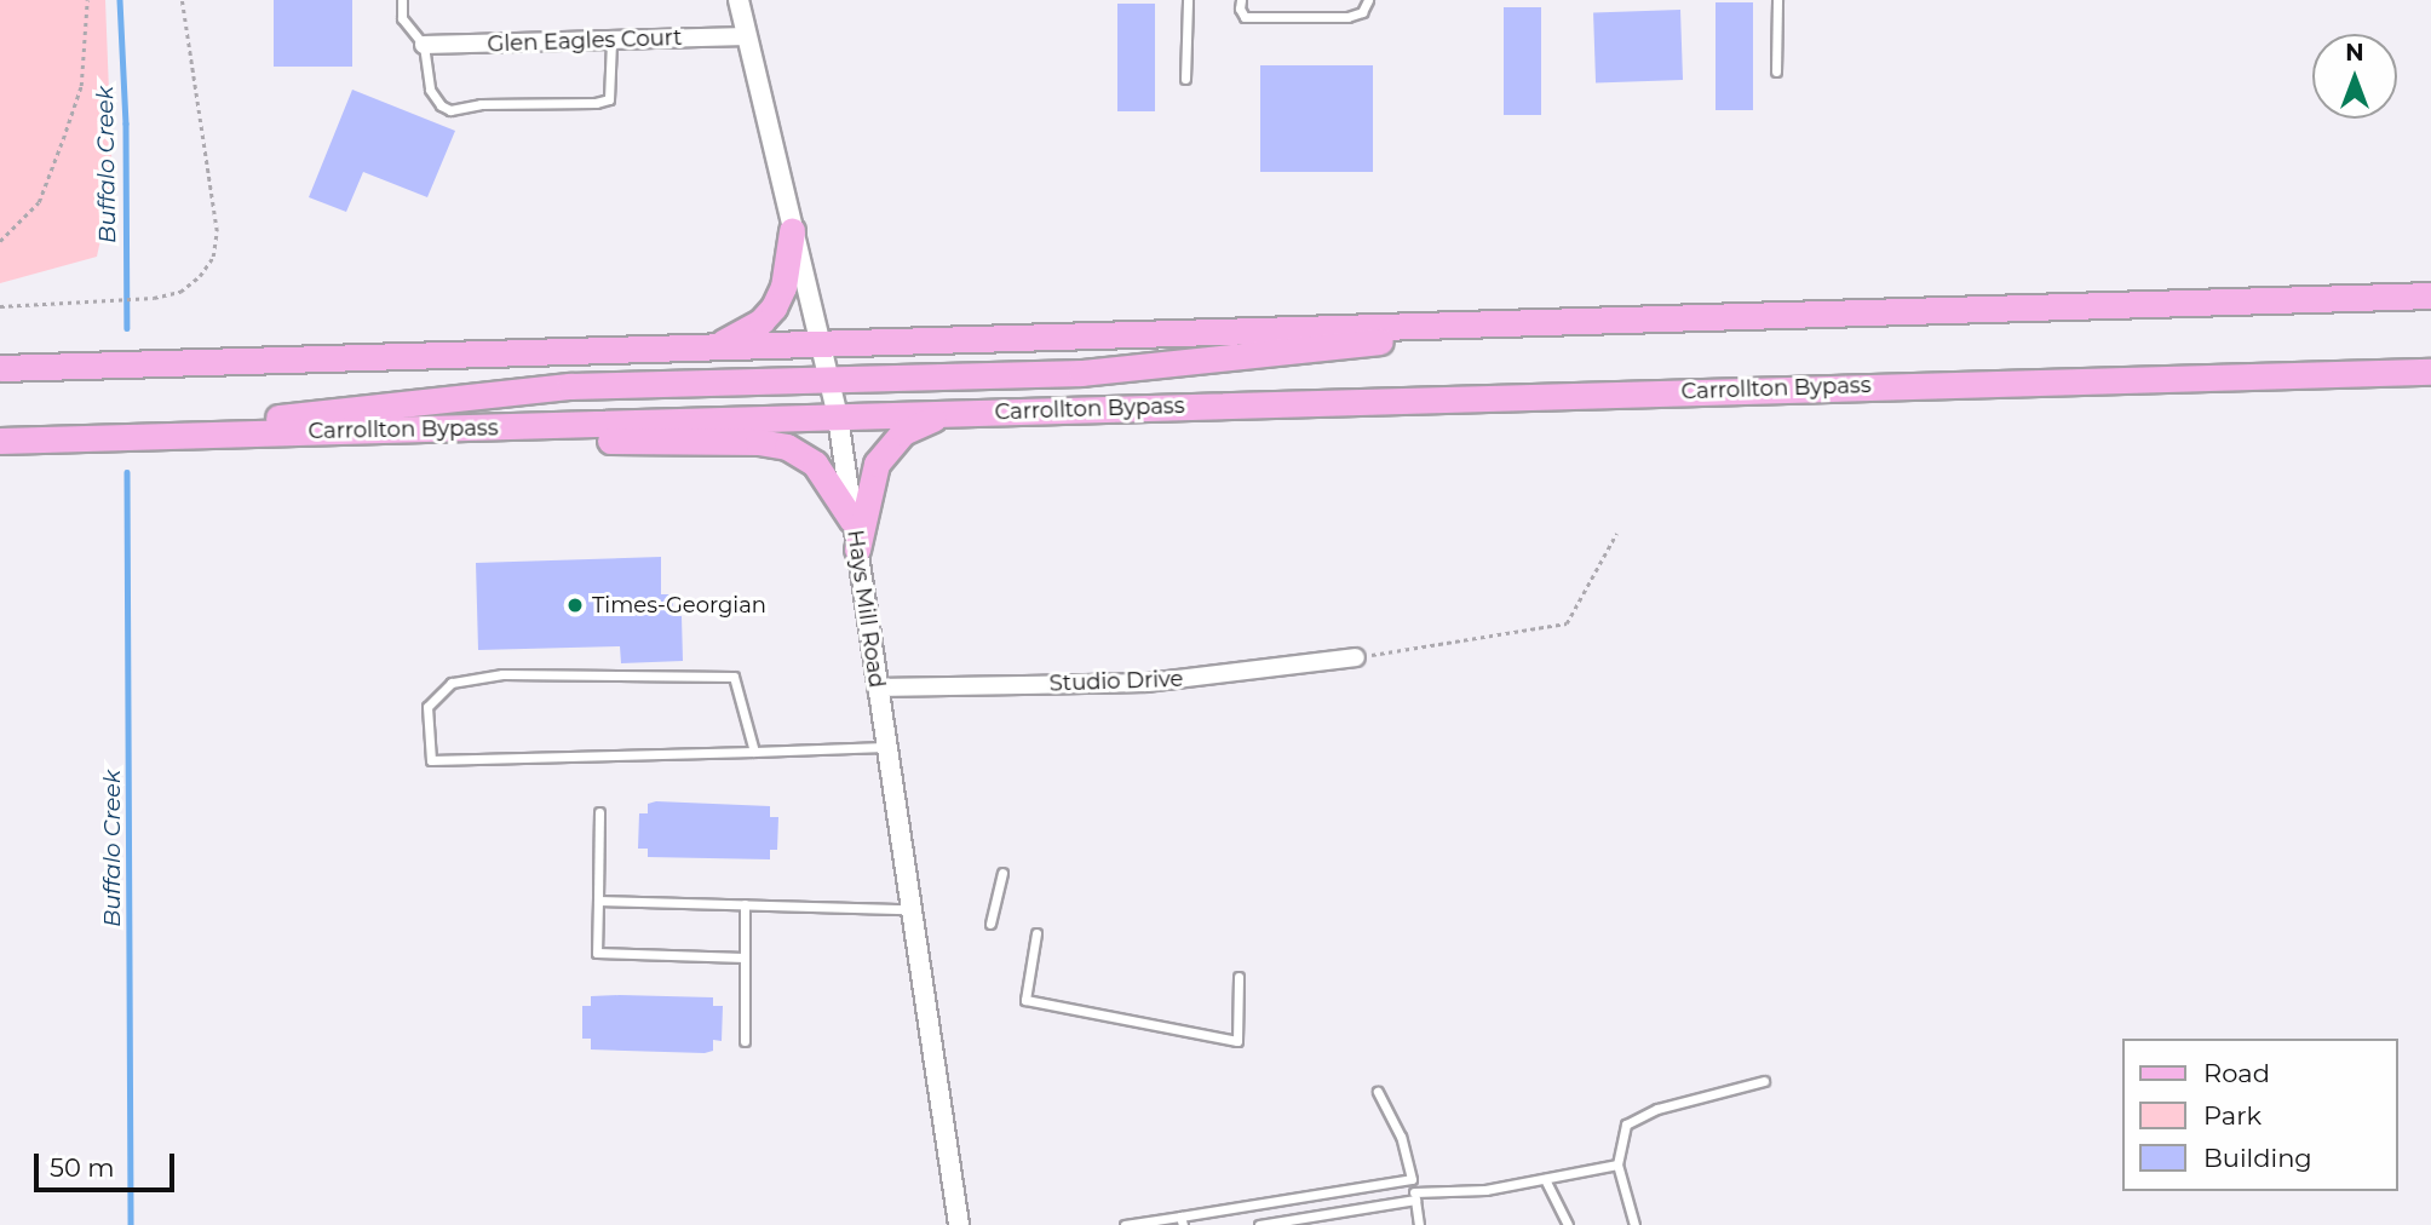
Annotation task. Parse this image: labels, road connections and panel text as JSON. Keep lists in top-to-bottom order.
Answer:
{
  "streets": {
    "main road": ["Carrollton Bypass"],
    "street": ["Glen Eagles Court", "Hays Mill Road", "Studio Drive"]
  },
  "crossings": [
    ["Glen Eagles Court", "Hays Mill Road"],
    ["Carrollton Bypass", "Hays Mill Road"],
    ["Hays Mill Road", "Studio Drive"]
  ],
  "water": ["Buffalo Creek"],
  "places": ["Times-Georgian"],
  "legend": ["Road", "Park", "Building"],
  "scale_bar": "50 m",
  "north": "top"
}
